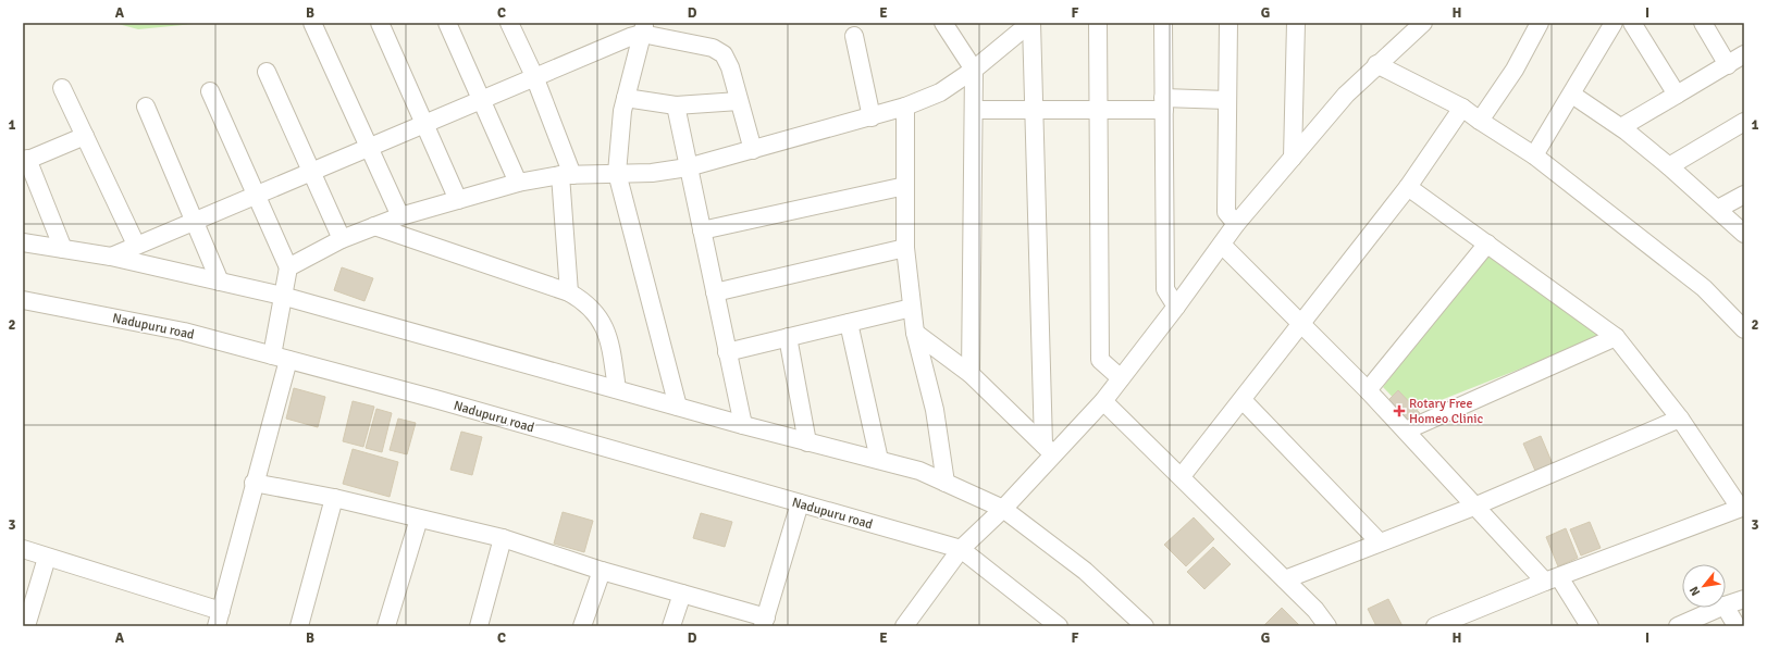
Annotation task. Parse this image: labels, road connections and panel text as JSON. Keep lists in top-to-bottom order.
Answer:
{
  "streets": {
    "street": ["Nadupuru road"]
  },
  "places": {
    "health": ["Rotary Free Homeo Clinic"]
  },
  "north": "bottom left",
  "grid": {
    "columns": [
      "A",
      "B",
      "C",
      "D",
      "E",
      "F",
      "G",
      "H",
      "I"
    ],
    "rows": ["1", "2", "3"]
  }
}
